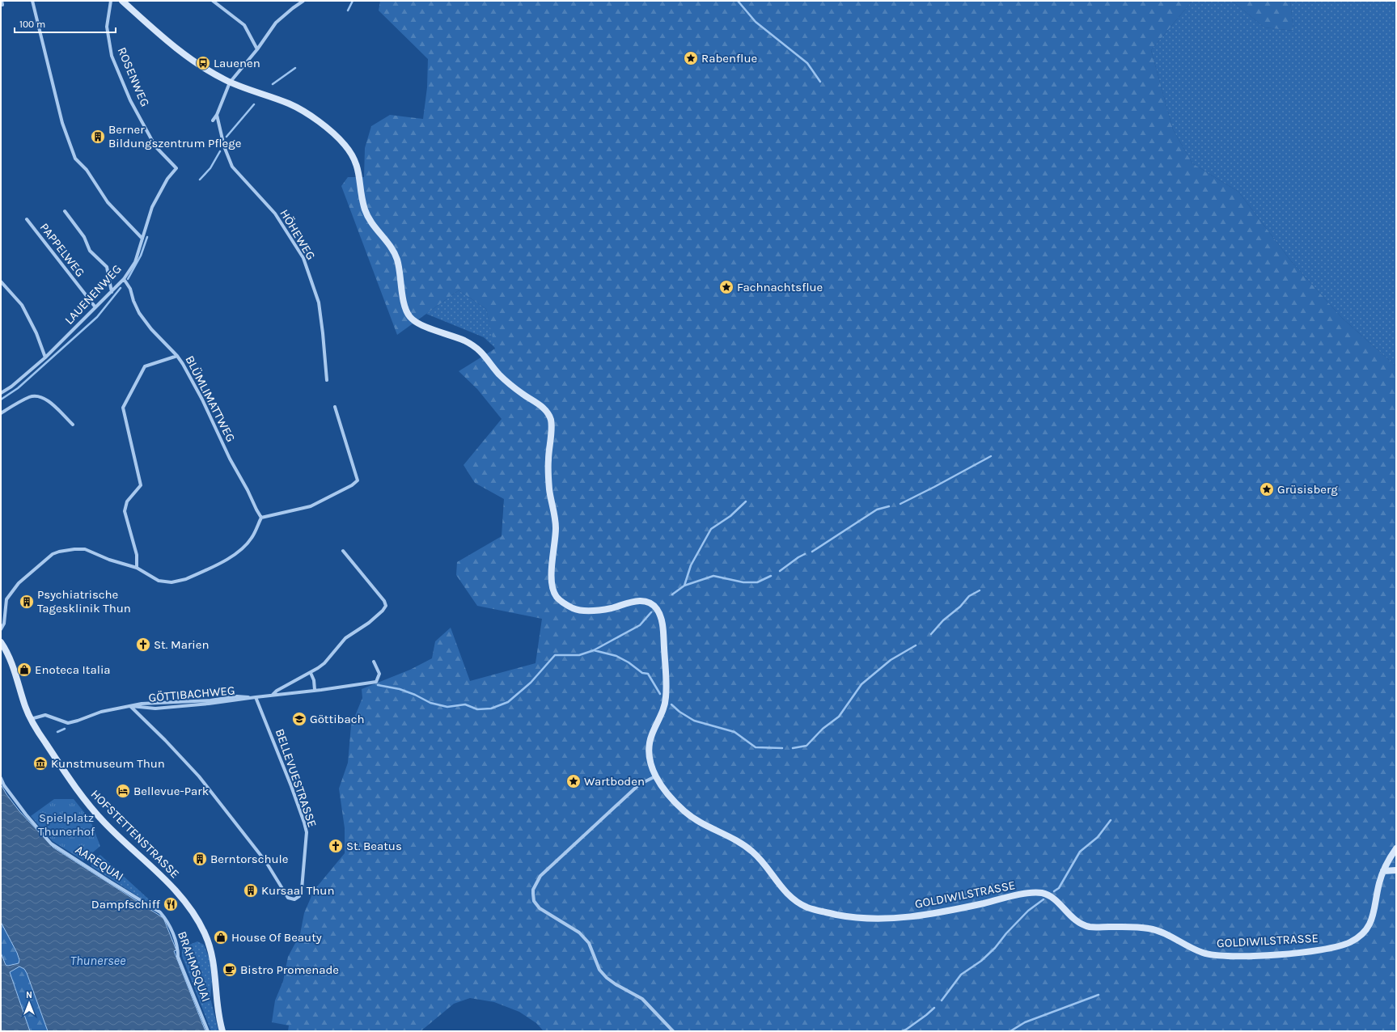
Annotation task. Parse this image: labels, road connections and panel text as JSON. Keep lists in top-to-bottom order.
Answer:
{
  "streets": {
    "street": [
      "ROSENWEG",
      "HÖHEWEG",
      "PAPPELWEG",
      "LAUENENWEG",
      "BLÜMLIMATTWEG",
      "GÖTTIBACHWEG",
      "BELLEVUESTRASSE",
      "HOFSTETTENSTRASSE",
      "AAREQUAI",
      "GOLDIWILSTRASSE",
      "BRAHMSQUAI"
    ]
  },
  "crossings": [
    ["ROSENWEG", "LAUENENWEG"],
    ["PAPPELWEG", "LAUENENWEG"],
    ["LAUENENWEG", "BLÜMLIMATTWEG"],
    ["GÖTTIBACHWEG", "BELLEVUESTRASSE"],
    ["GÖTTIBACHWEG", "HOFSTETTENSTRASSE"],
    ["AAREQUAI", "BRAHMSQUAI"]
  ],
  "water": ["Thunersee"],
  "parks": ["Spielplatz Thunerhof"],
  "places": {
    "place": [
      "Rabenflue",
      "Fachnachtsflue",
      "Grüsisberg",
      "Wartboden"
    ],
    "bus stop": ["Lauenen"],
    "building": [
      "Berner Bildungszentrum Pflege",
      "Psychiatrische Tagesklinik Thun",
      "Berntorschule",
      "Kursaal Thun"
    ],
    "church": ["St. Marien", "St. Beatus"],
    "shop": ["Enoteca Italia", "House Of Beauty"],
    "school or university": ["Göttibach"],
    "museum": ["Kunstmuseum Thun"],
    "hotel": ["Bellevue-Park"],
    "restaurant": ["Dampfschiff"],
    "cafe": ["Bistro Promenade"]
  },
  "scale_bar": "100 m",
  "north": "top"
}
